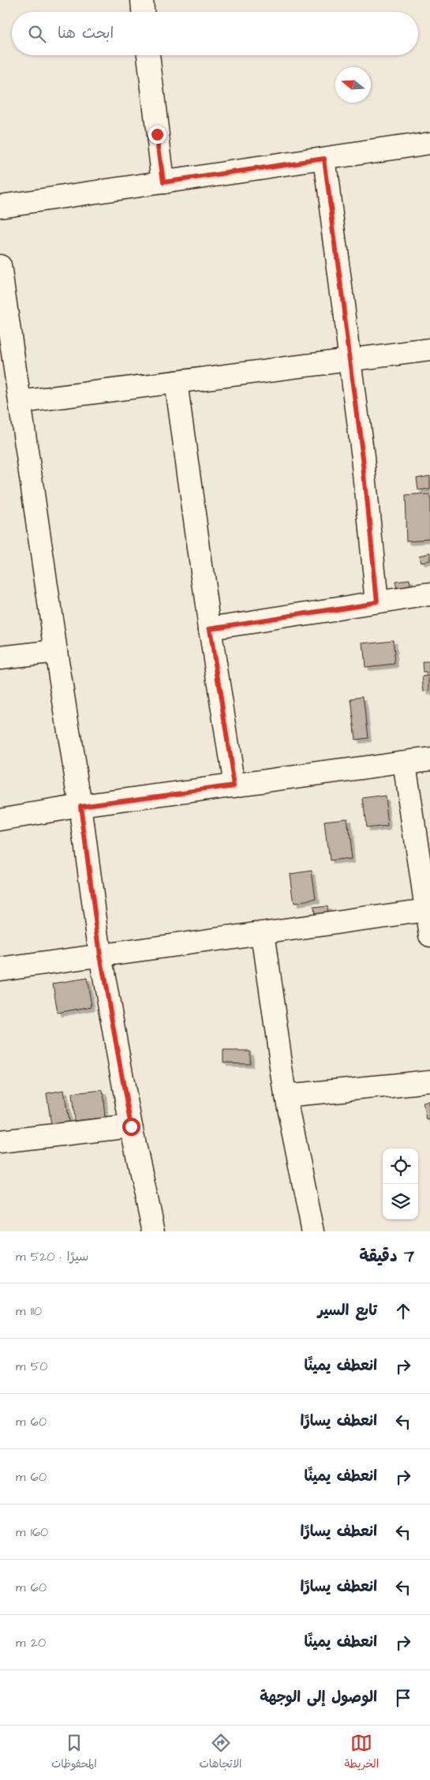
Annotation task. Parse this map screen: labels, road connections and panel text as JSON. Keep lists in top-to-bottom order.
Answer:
{
  "north": "left",
  "page": {
    "search": "ابحث هنا",
    "heading": ["7 دقيقة", "سيرًا · 520 m"],
    "list": [
      ["تابع السير", "110 m"],
      ["انعطف يمينًا", "50 m"],
      ["انعطف يسارًا", "60 m"],
      ["انعطف يمينًا", "60 m"],
      ["انعطف يسارًا", "160 m"],
      ["انعطف يسارًا", "60 m"],
      ["انعطف يمينًا", "20 m"],
      "الوصول إلى الوجهة"
    ],
    "nav": ["الخريطة", "الاتجاهات", "المحفوظات"]
  }
}
